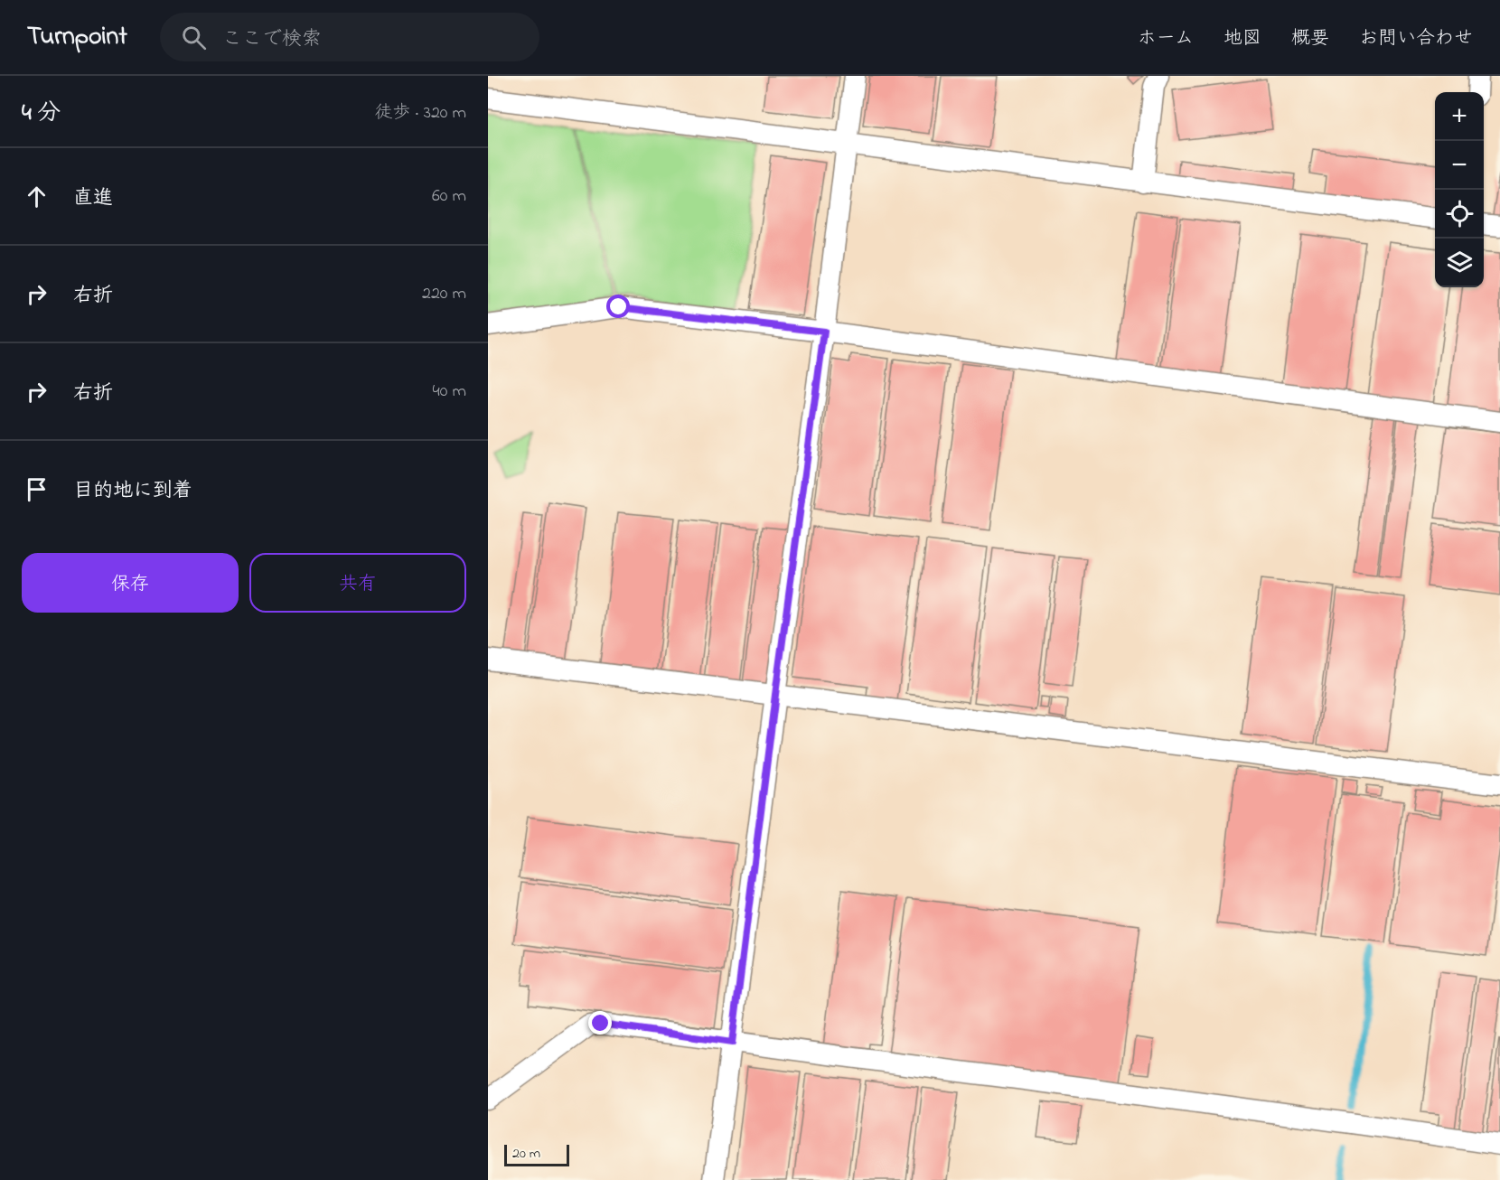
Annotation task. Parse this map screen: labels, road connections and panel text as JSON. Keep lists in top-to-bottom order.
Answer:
{
  "scale_bar": "20 m",
  "page": {
    "header": "Turnpoint",
    "search": "ここで検索",
    "nav": [
      "ホーム",
      "地図",
      "概要",
      "お問い合わせ"
    ],
    "heading": ["4 分", "徒歩 · 320 m"],
    "map_buttons": ["+", "−"],
    "list": [
      ["直進", "60 m"],
      ["右折", "220 m"],
      ["右折", "40 m"],
      "目的地に到着"
    ],
    "buttons": ["保存", "共有"],
    "scale": "20 m"
  }
}
